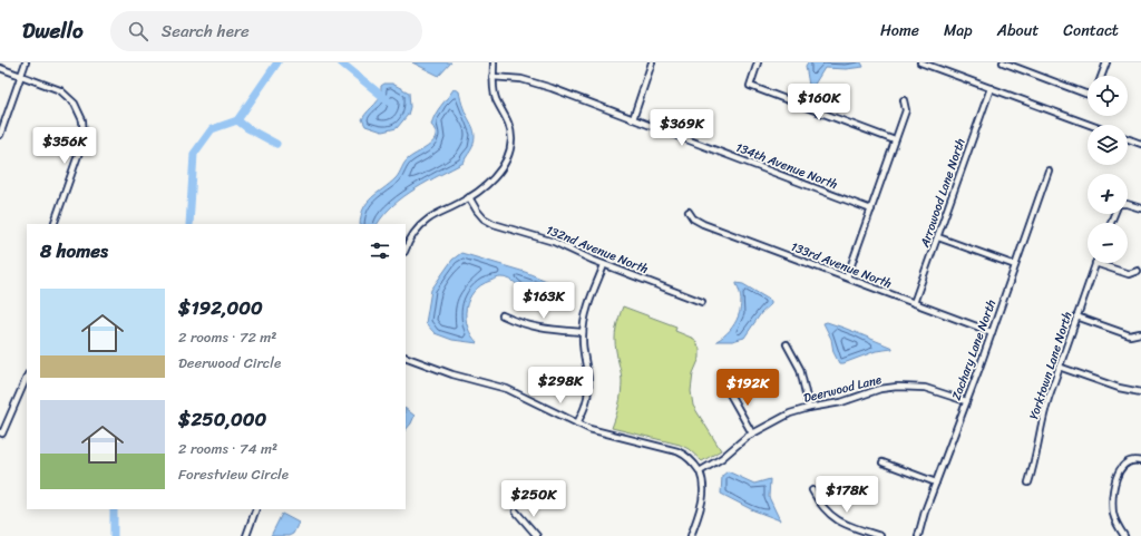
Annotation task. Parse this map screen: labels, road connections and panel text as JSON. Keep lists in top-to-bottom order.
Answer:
{
  "streets": {
    "street": [
      "134th Avenue North",
      "Arrowood Lane North",
      "132nd Avenue North",
      "133rd Avenue North",
      "Zachary Lane North",
      "Yorktown Lane North",
      "Deerwood Lane"
    ]
  },
  "crossings": [
    ["Arrowood Lane North", "133rd Avenue North"],
    ["133rd Avenue North", "Zachary Lane North"],
    ["Zachary Lane North", "Deerwood Lane"]
  ],
  "page": {
    "header": "Dwello",
    "search": "Search here",
    "nav": [
      "Home",
      "Map",
      "About",
      "Contact"
    ],
    "map_buttons": ["+", "−"],
    "price": [
      "$160K",
      "$369K",
      "$356K",
      "$163K",
      "$298K",
      "$192K",
      "$178K",
      "$250K"
    ],
    "heading": "8 homes",
    "list": [
      {
        "name": "$192,000",
        "note": "2 rooms · 72 m² · Deerwood Circle"
      },
      {
        "name": "$250,000",
        "note": "2 rooms · 74 m² · Forestview Circle"
      }
    ]
  }
}
